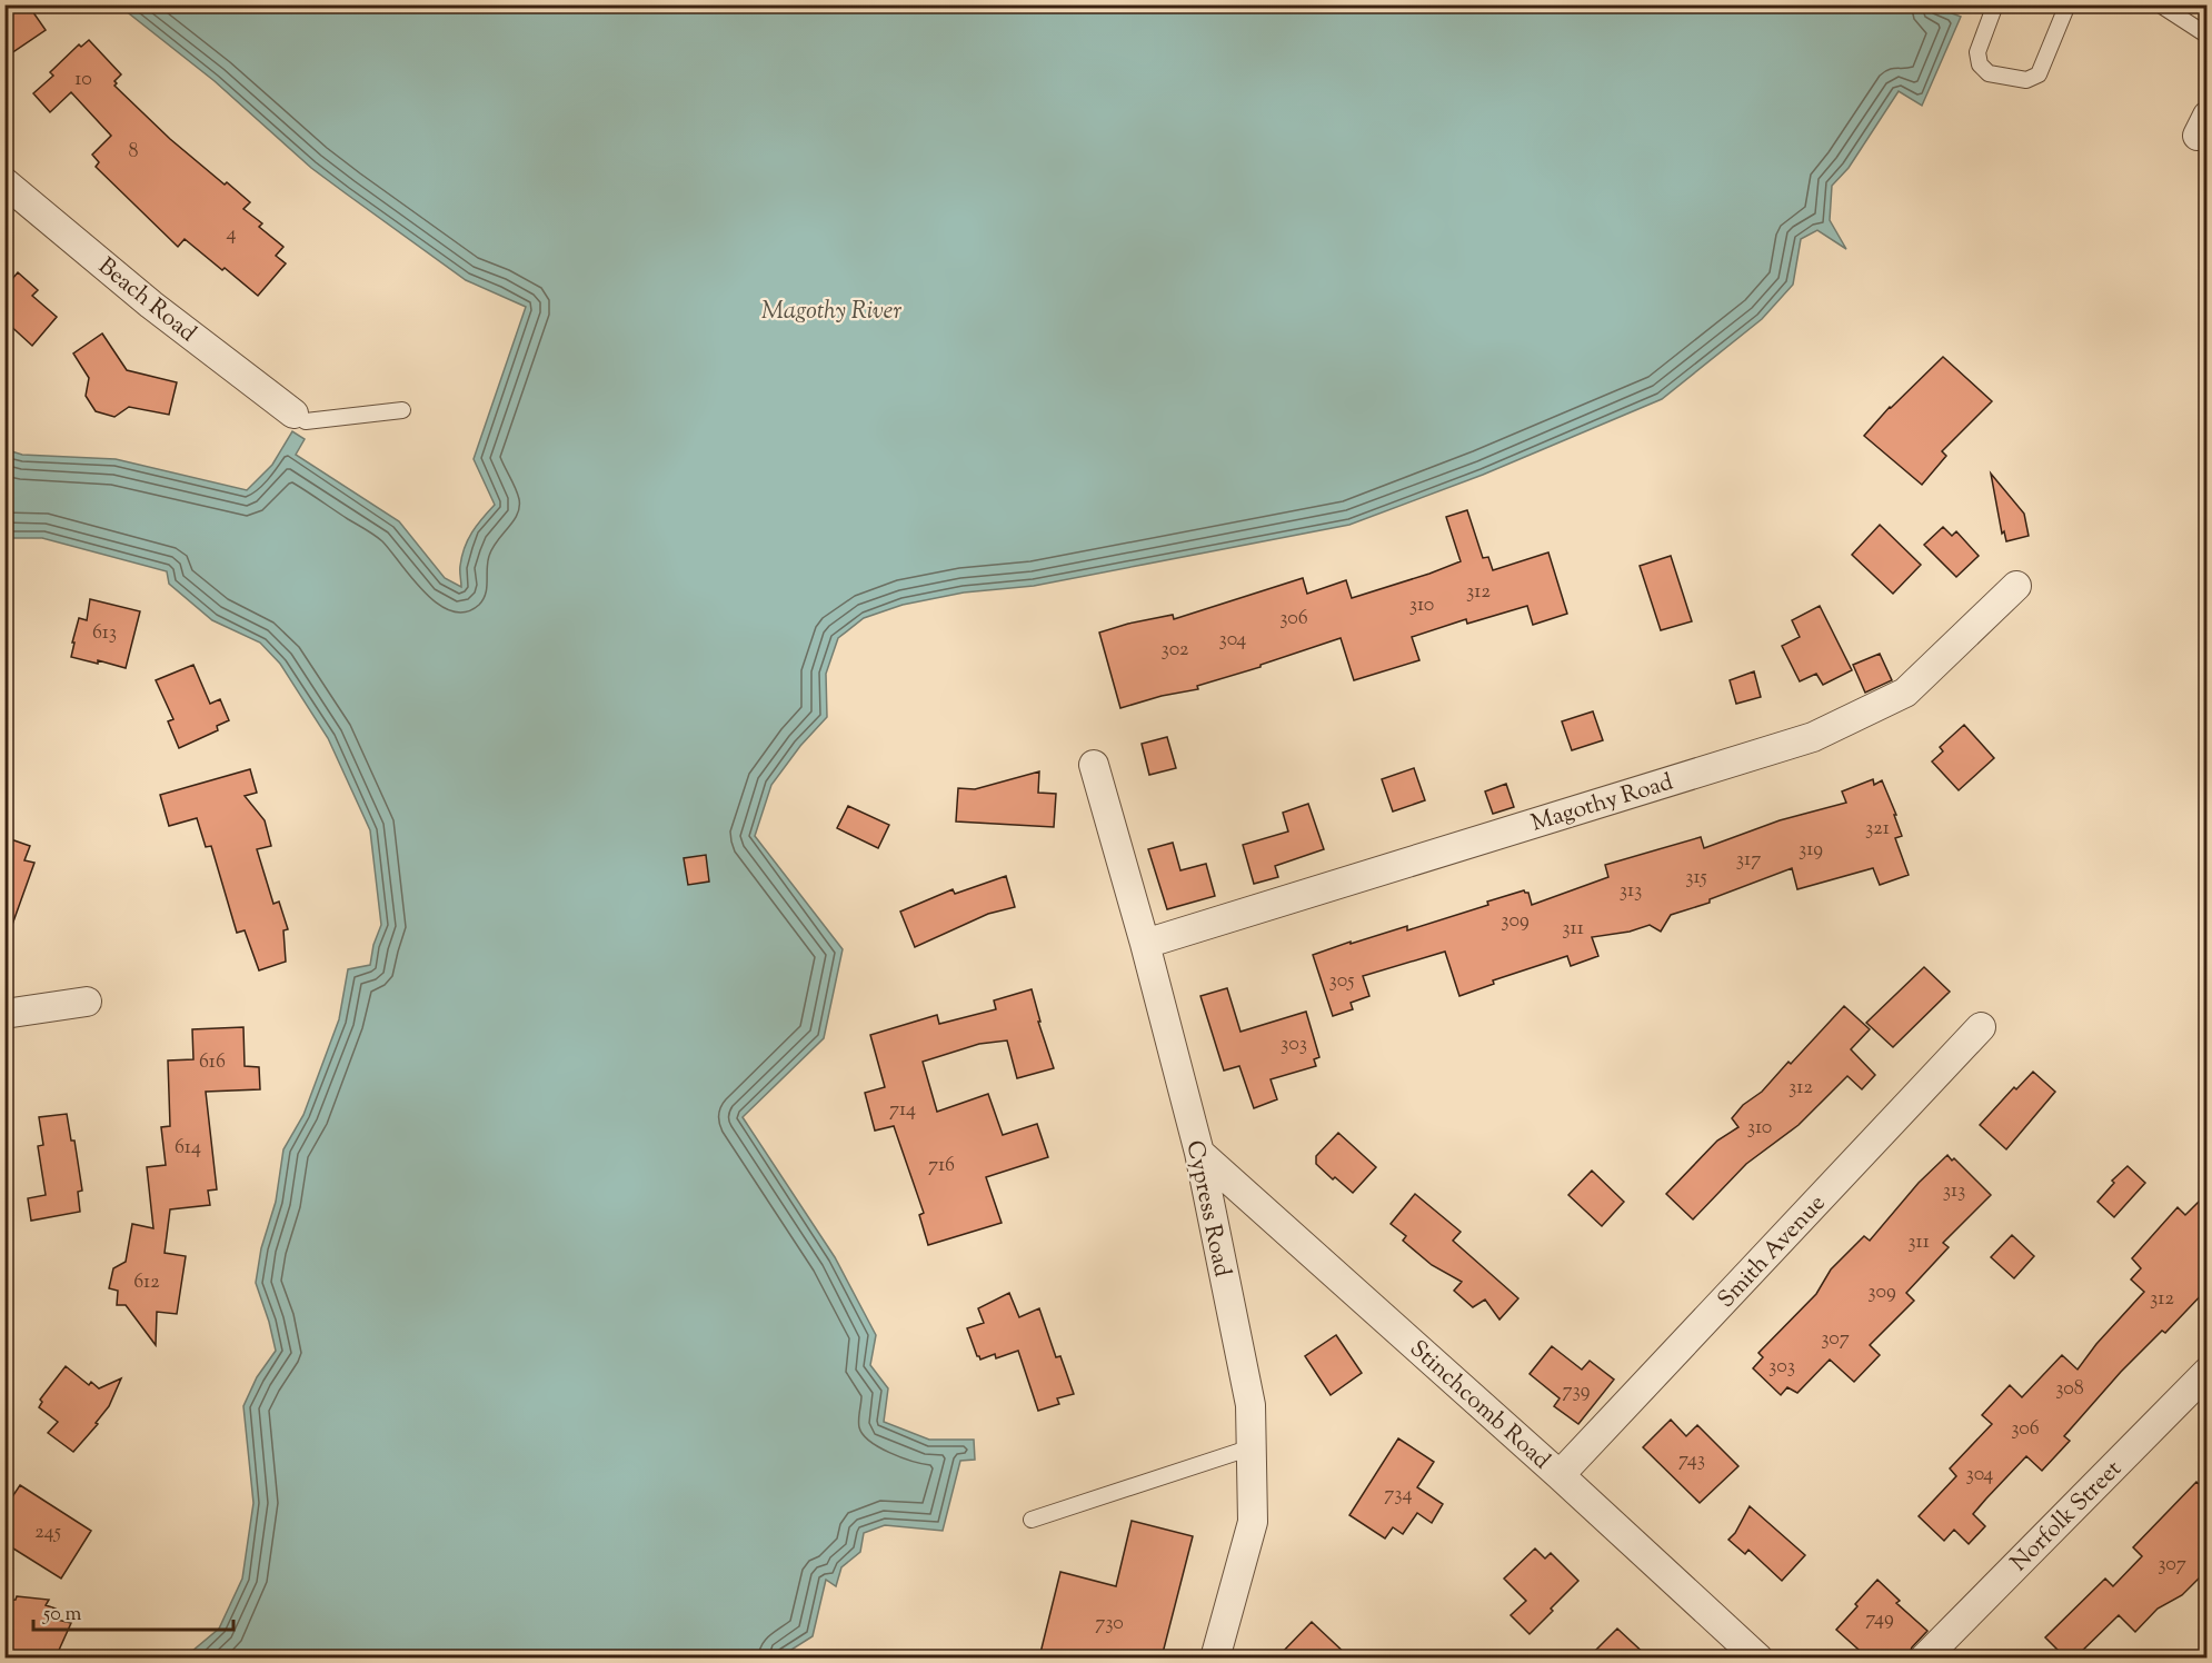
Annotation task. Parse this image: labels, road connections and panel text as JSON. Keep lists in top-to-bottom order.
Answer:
{
  "streets": {
    "street": [
      "Beach Road",
      "Magothy Road",
      "Cypress Road",
      "Smith Avenue",
      "Stinchcomb Road",
      "Norfolk Street"
    ]
  },
  "crossings": [
    ["Magothy Road", "Cypress Road"],
    ["Cypress Road", "Stinchcomb Road"],
    ["Smith Avenue", "Stinchcomb Road"]
  ],
  "water": ["Magothy River"],
  "house_numbers": [
    "10",
    "8",
    "4",
    "312",
    "310",
    "306",
    "613",
    "304",
    "302",
    "321",
    "319",
    "317",
    "315",
    "313",
    "309",
    "311",
    "305",
    "303",
    "616",
    "312",
    "714",
    "310",
    "614",
    "716",
    "313",
    "311",
    "612",
    "309",
    "312",
    "307",
    "303",
    "308",
    "739",
    "306",
    "743",
    "304",
    "734",
    "245",
    "307",
    "749",
    "730"
  ],
  "scale_bar": "50 m"
}
